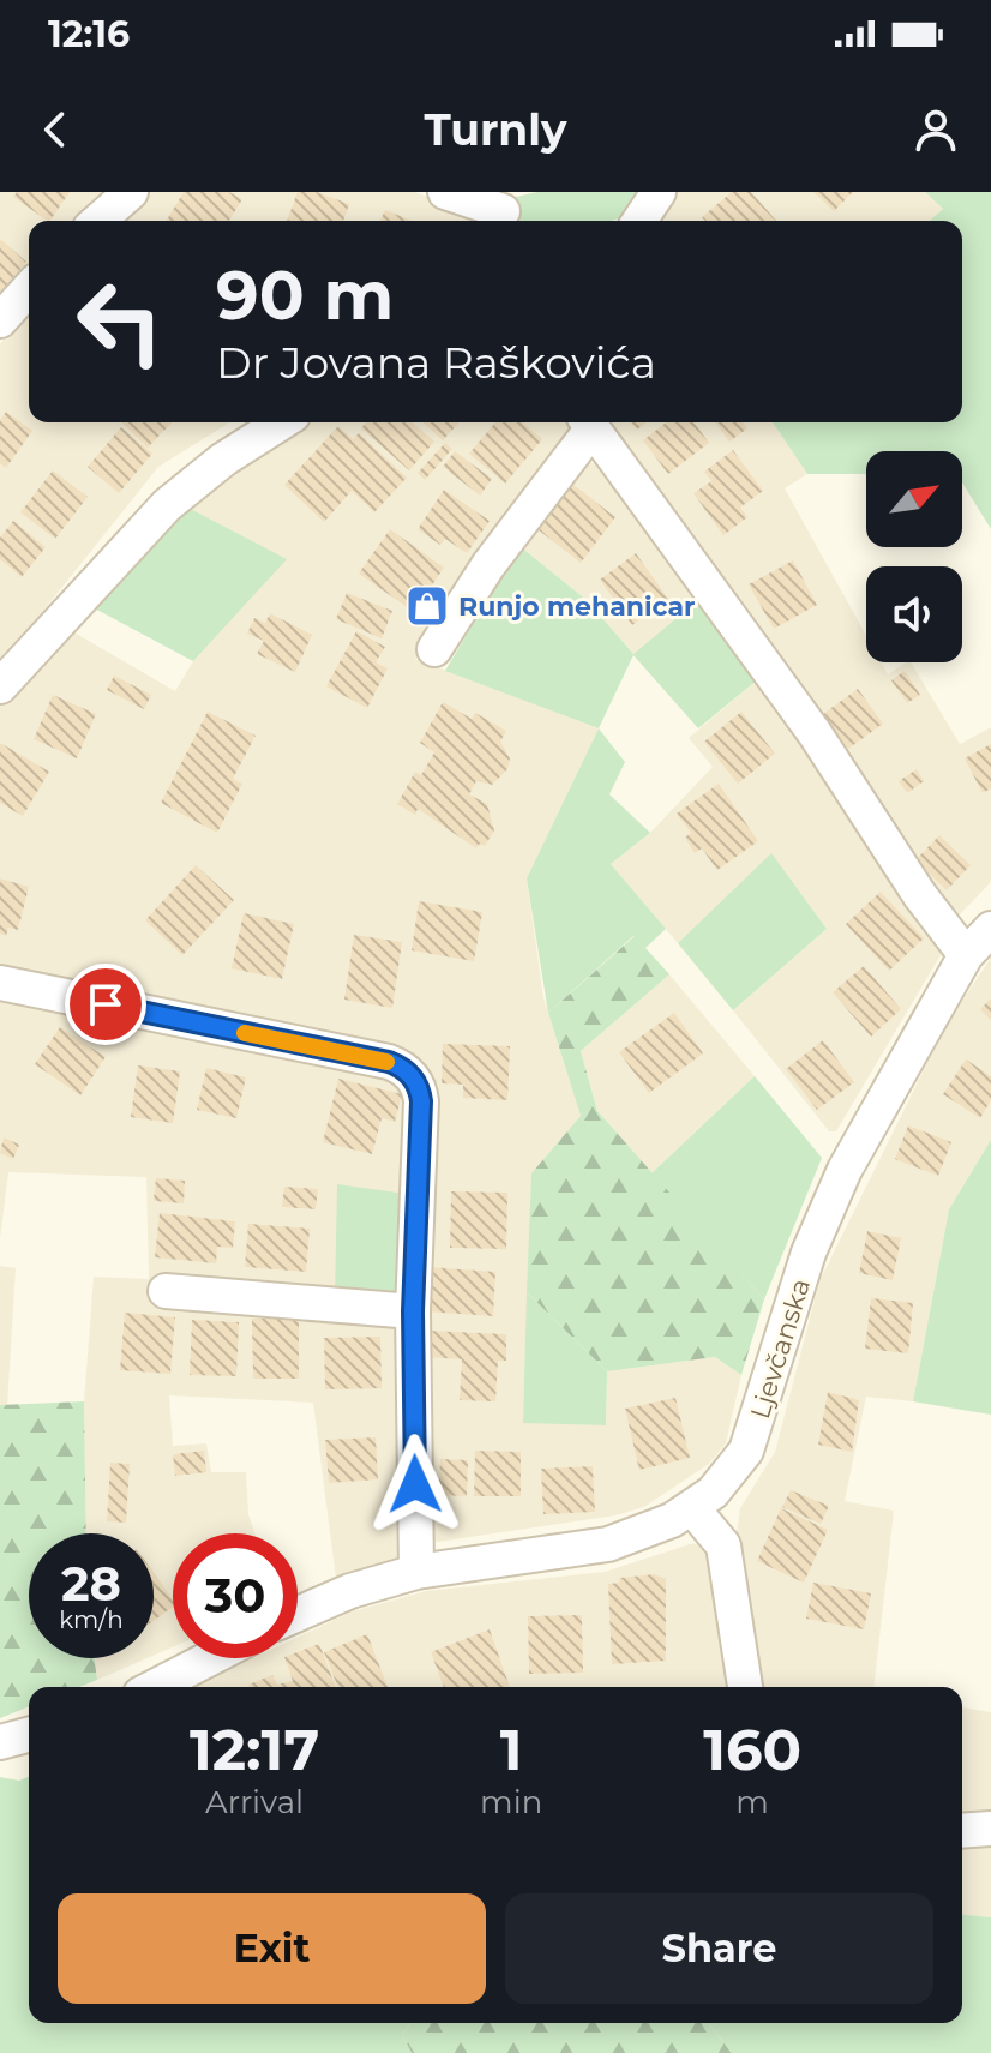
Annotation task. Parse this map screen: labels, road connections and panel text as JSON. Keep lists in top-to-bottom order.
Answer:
{
  "streets": {
    "street": ["Ljevčanska"]
  },
  "places": {
    "shop": ["Runjo mehanicar"]
  },
  "north": "top right",
  "page": {
    "status": "12:16",
    "header": "Turnly",
    "turn": ["90 m", "Dr Jovana Raškovića"],
    "speed": "28 km/h",
    "limit": "30",
    "eta": [
      "12:17",
      "Arrival",
      "1",
      "min",
      "160",
      "m"
    ],
    "buttons": ["Exit", "Share"]
  }
}
